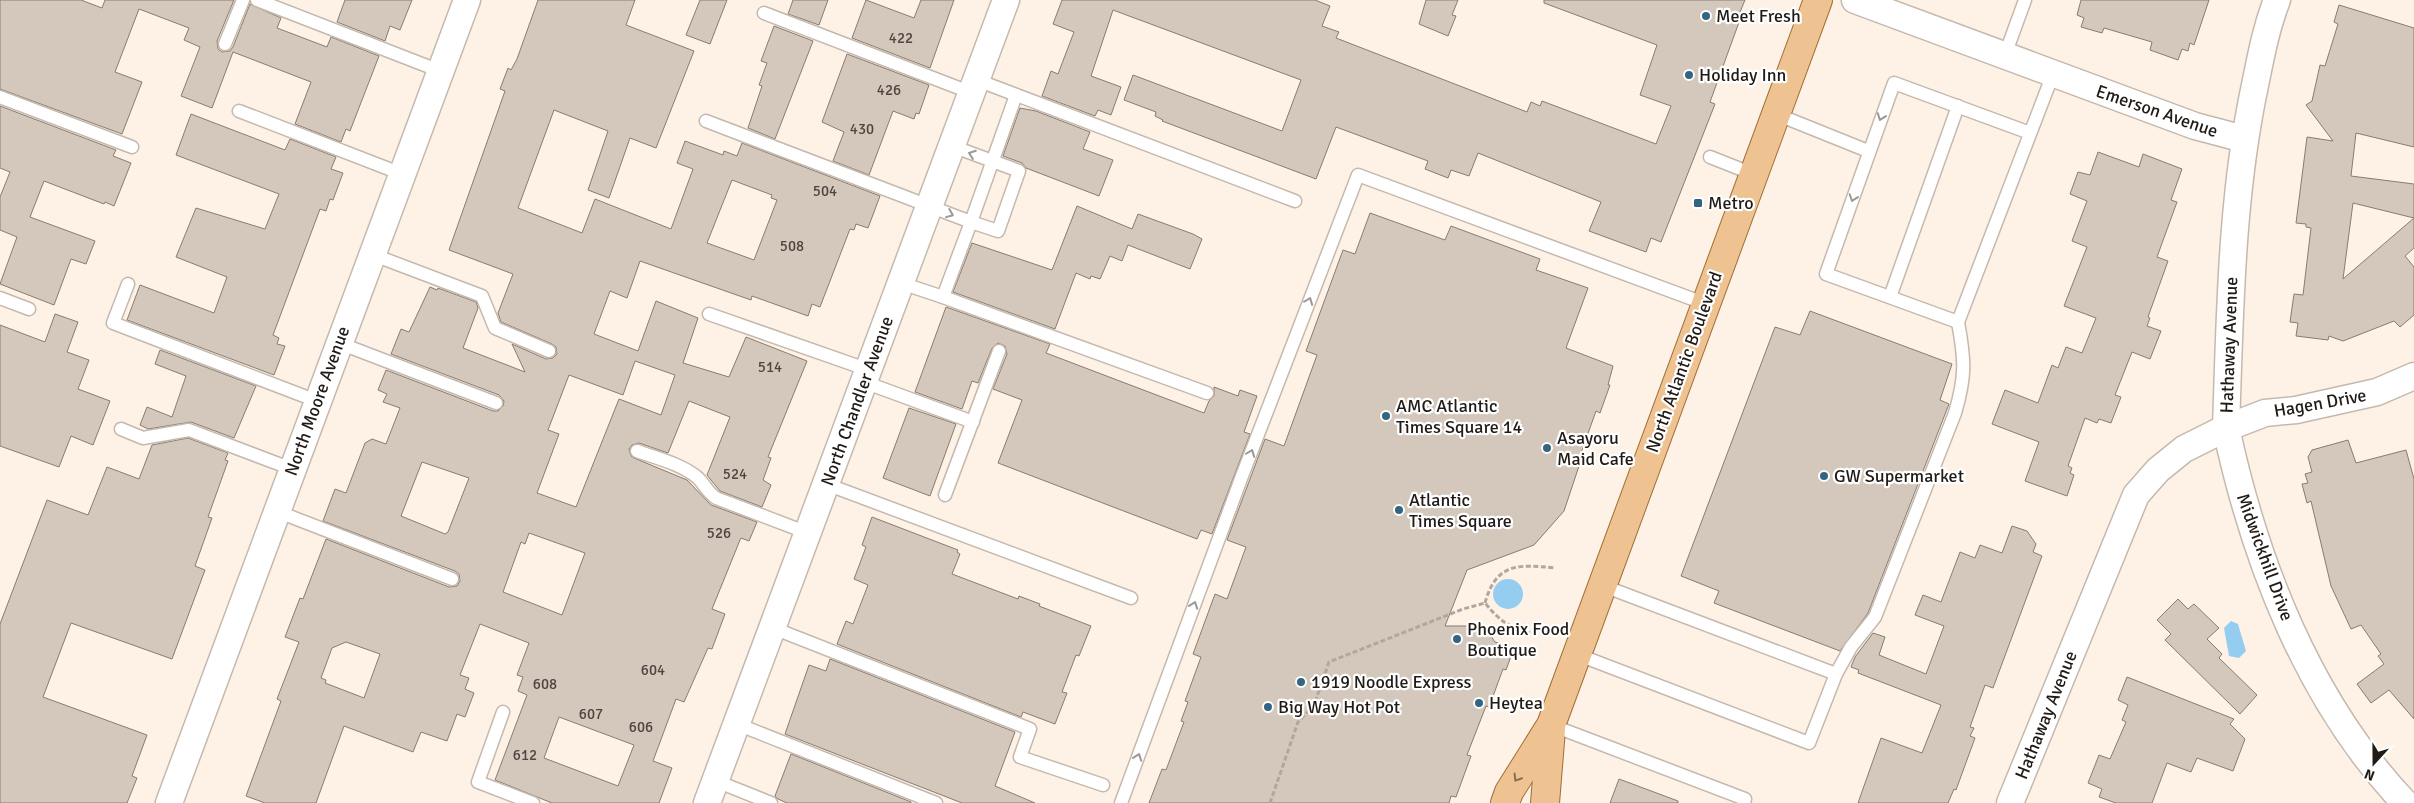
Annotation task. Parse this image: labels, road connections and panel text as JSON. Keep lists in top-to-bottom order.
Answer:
{
  "streets": {
    "main road": ["North Atlantic Boulevard"],
    "street": [
      "Emerson Avenue",
      "Hathaway Avenue",
      "North Moore Avenue",
      "North Chandler Avenue",
      "Hagen Drive",
      "Midwickhill Drive"
    ]
  },
  "crossings": [
    ["Emerson Avenue", "Hathaway Avenue"],
    ["Hathaway Avenue", "Hagen Drive"],
    ["Hathaway Avenue", "Midwickhill Drive"],
    ["Hagen Drive", "Midwickhill Drive"]
  ],
  "places": {
    "other": [
      "Meet Fresh",
      "Holiday Inn",
      "AMC Atlantic Times Square 14",
      "Asayoru Maid Cafe",
      "GW Supermarket",
      "Atlantic Times Square",
      "Phoenix Food Boutique",
      "1919 Noodle Express",
      "Heytea",
      "Big Way Hot Pot"
    ],
    "transit": ["Metro"]
  },
  "house_numbers": [
    "422",
    "426",
    "430",
    "504",
    "508",
    "514",
    "524",
    "526",
    "604",
    "608",
    "607",
    "606",
    "612"
  ],
  "north": "bottom"
}
